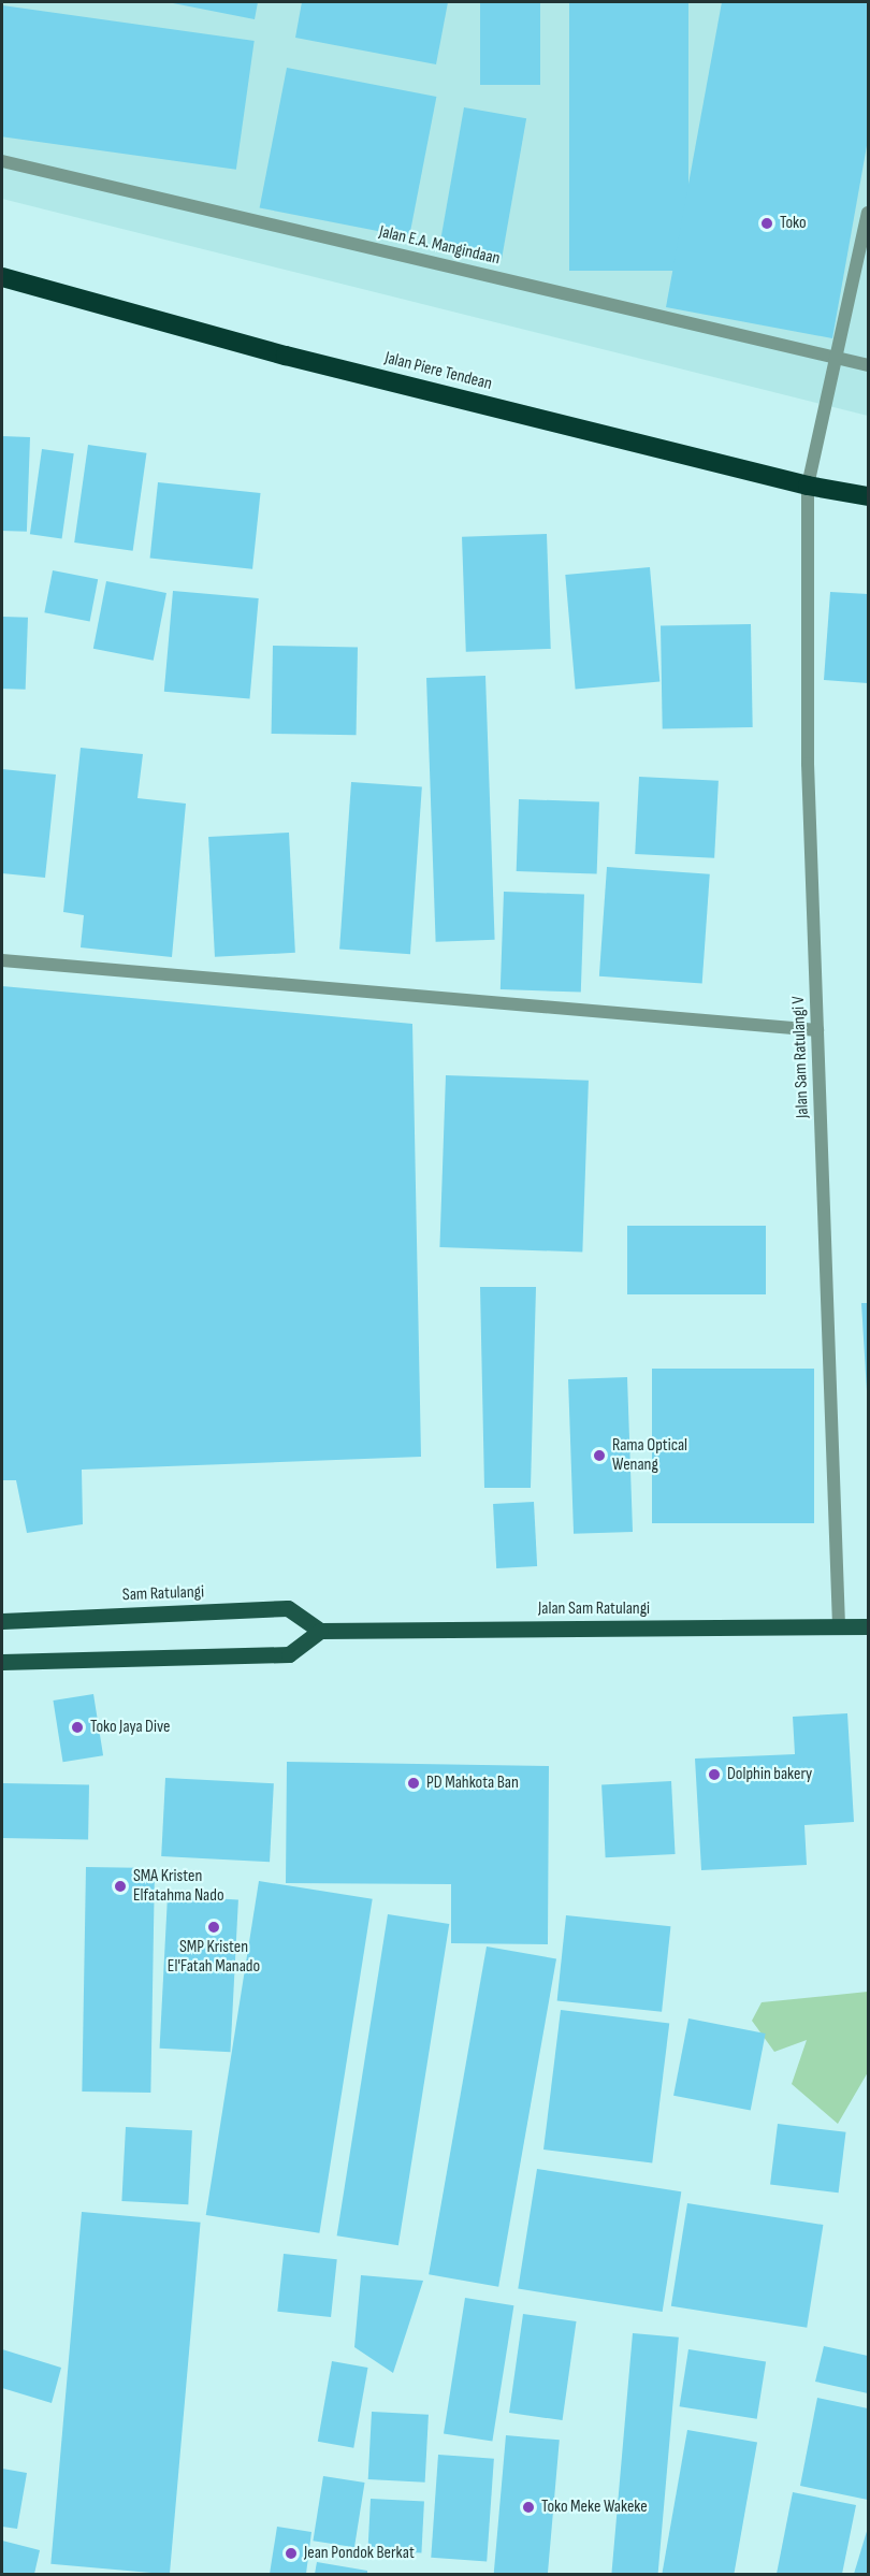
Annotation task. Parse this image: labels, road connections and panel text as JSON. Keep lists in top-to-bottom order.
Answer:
{
  "streets": {
    "highway": ["Jalan Piere Tendean"],
    "main road": ["Sam Ratulangi", "Jalan Sam Ratulangi"],
    "street": ["Jalan E.A. Mangindaan", "Jalan Sam Ratulangi V"]
  },
  "crossings": [
    ["Jalan E.A. Mangindaan", "Jalan Sam Ratulangi V"],
    ["Jalan Piere Tendean", "Jalan Sam Ratulangi V"],
    ["Jalan Sam Ratulangi V", "Jalan Sam Ratulangi"],
    ["Sam Ratulangi", "Jalan Sam Ratulangi"]
  ],
  "places": [
    "Toko",
    "Rama Optical Wenang",
    "Toko Jaya Dive",
    "Dolphin bakery",
    "PD Mahkota Ban",
    "SMA Kristen Elfatahma Nado",
    "SMP Kristen El'Fatah Manado",
    "Toko Meke Wakeke",
    "Jean Pondok Berkat"
  ]
}
